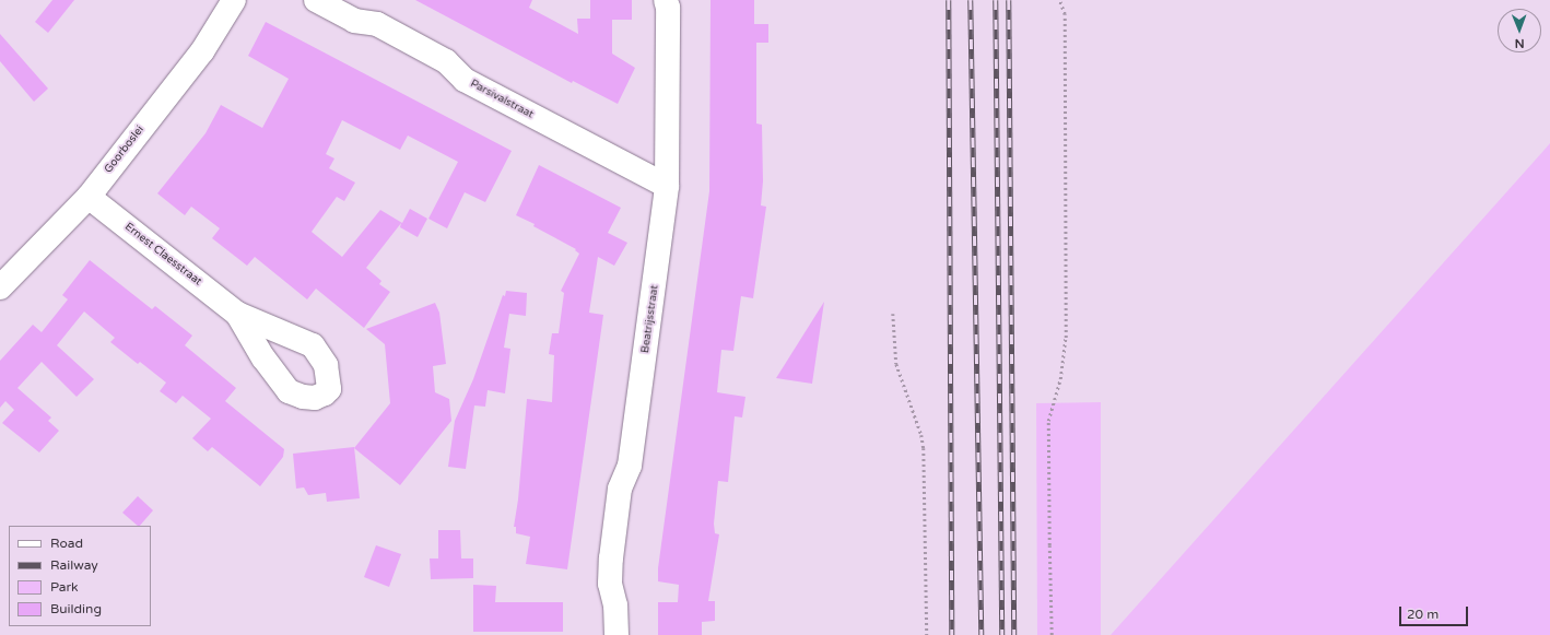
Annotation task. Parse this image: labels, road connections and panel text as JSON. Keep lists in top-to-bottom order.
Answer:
{
  "streets": {
    "street": [
      "Parsivalstraat",
      "Goorboslei",
      "Ernest Claesstraat",
      "Beatrijsstraat"
    ]
  },
  "crossings": [
    ["Parsivalstraat", "Beatrijsstraat"],
    ["Goorboslei", "Ernest Claesstraat"]
  ],
  "legend": [
    "Road",
    "Railway",
    "Park",
    "Building"
  ],
  "scale_bar": "20 m",
  "north": "bottom"
}
